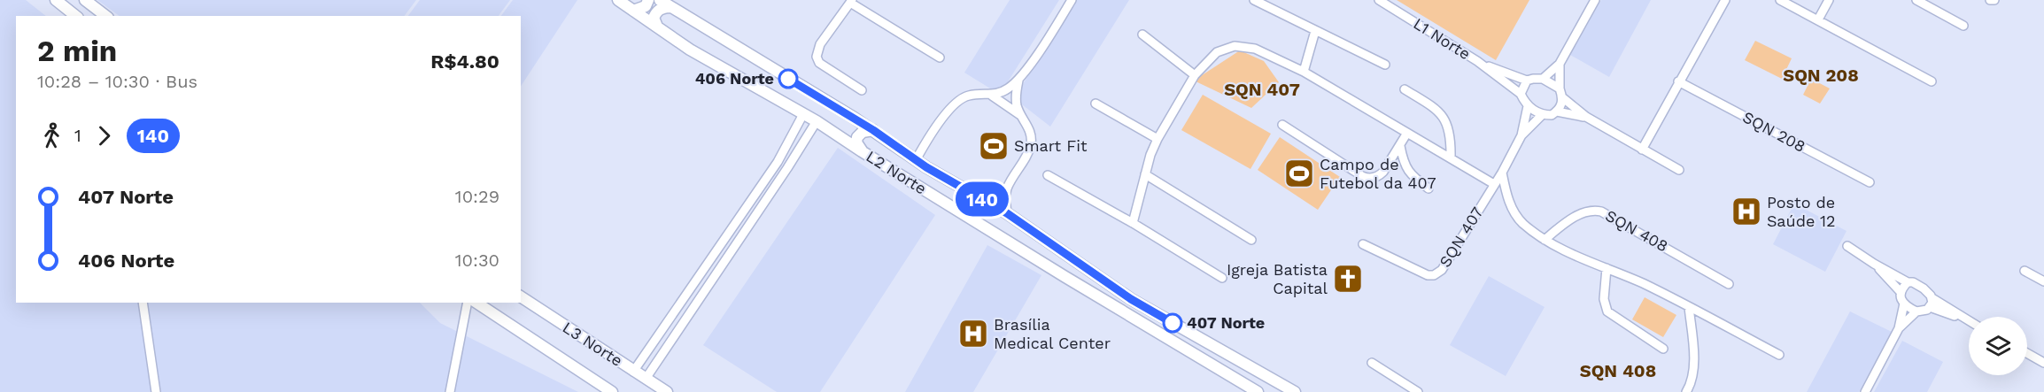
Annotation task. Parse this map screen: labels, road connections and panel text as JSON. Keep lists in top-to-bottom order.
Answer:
{
  "streets": {
    "main road": ["L2 Norte", "L3 Norte"],
    "street": [
      "L1 Norte",
      "SQN 208",
      "SQN 408",
      "SQN 407"
    ]
  },
  "districts": ["SQN 208", "SQN 407", "SQN 408"],
  "places": {
    "other": ["406 Norte", "407 Norte"],
    "sports": ["Smart Fit", "Campo de Futebol da 407"],
    "hospital": ["Posto de Saúde 12", "Brasília Medical Center"],
    "church": ["Igreja Batista Capital"]
  },
  "lines": ["bus line 140"],
  "page": {
    "on_map": "140",
    "heading": ["2 min", "10:28 – 10:30 · Bus", "R$4.80"],
    "legs": ["1", "140"],
    "list": [
      {
        "name": "407 Norte",
        "value": "10:29"
      },
      {
        "name": "406 Norte",
        "value": "10:30"
      }
    ]
  }
}
